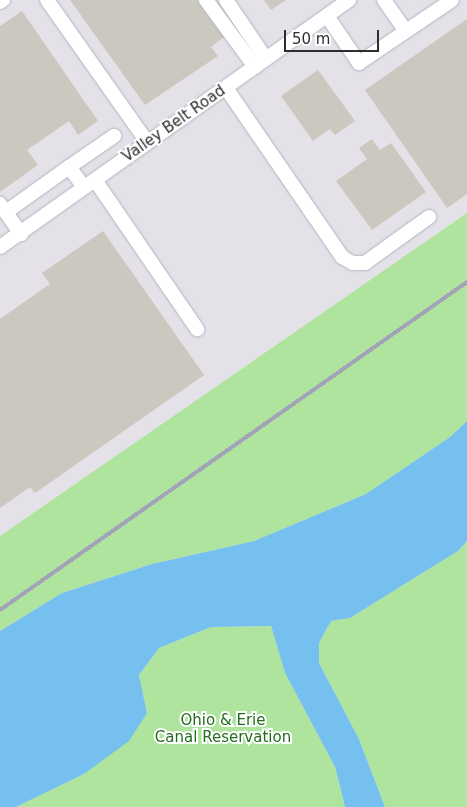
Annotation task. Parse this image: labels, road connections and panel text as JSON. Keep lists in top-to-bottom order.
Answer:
{
  "streets": {
    "street": ["Valley Belt Road"]
  },
  "parks": ["Ohio & Erie Canal Reservation"],
  "scale_bar": "50 m"
}
